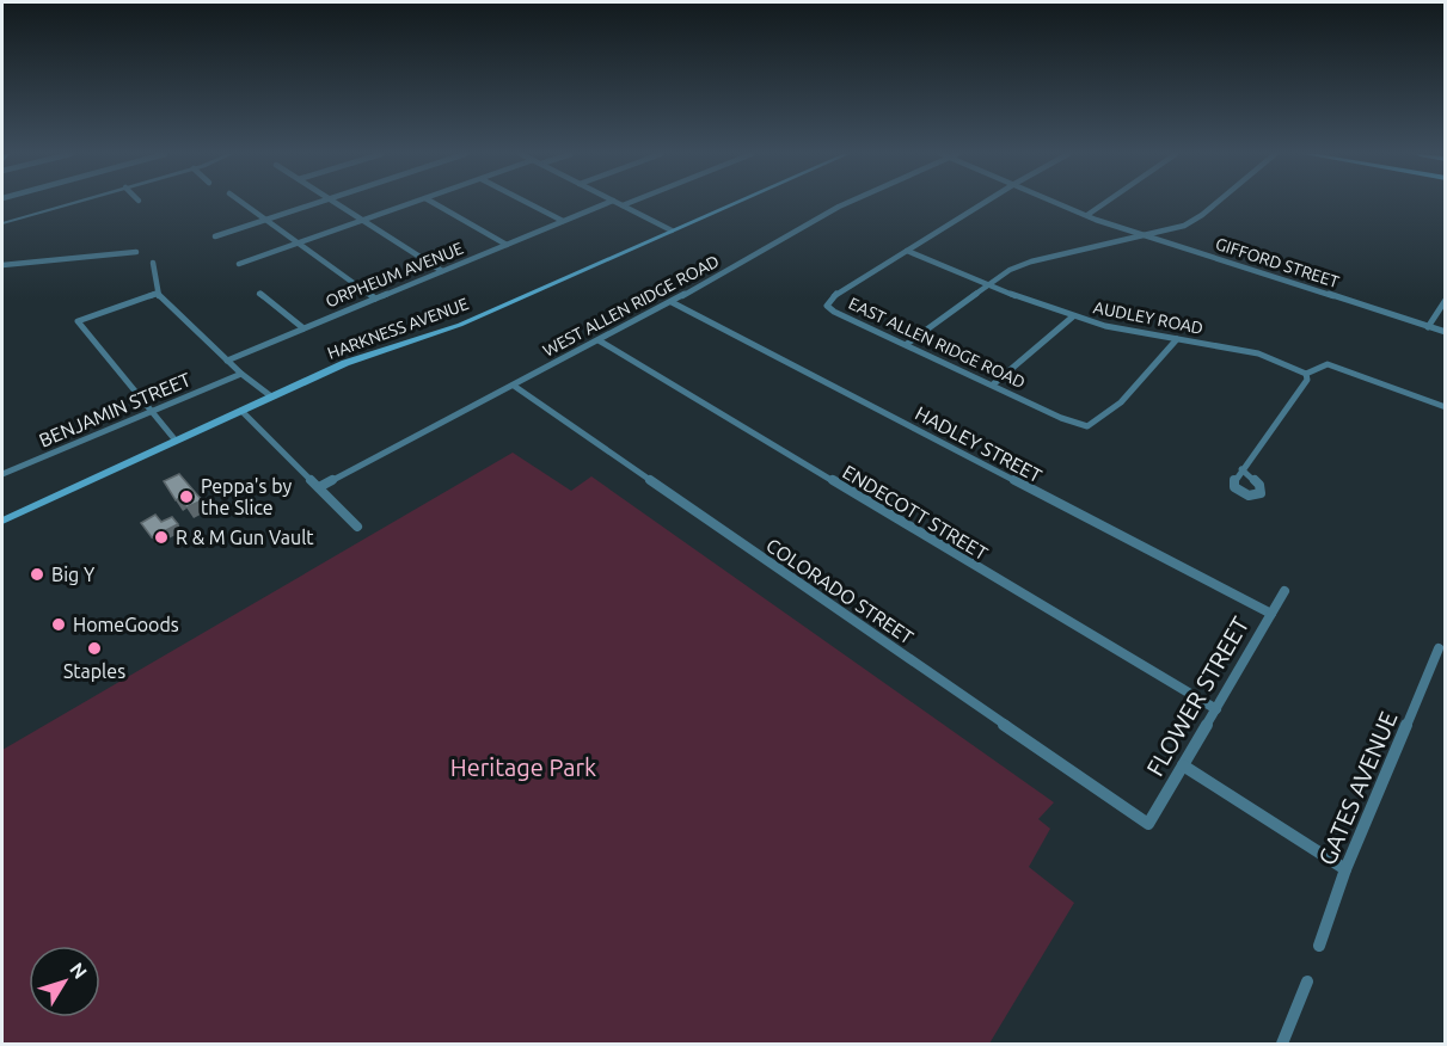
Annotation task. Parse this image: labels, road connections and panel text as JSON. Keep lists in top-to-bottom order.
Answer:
{
  "streets": {
    "main road": ["HARKNESS AVENUE"],
    "street": [
      "GIFFORD STREET",
      "ORPHEUM AVENUE",
      "WEST ALLEN RIDGE ROAD",
      "AUDLEY ROAD",
      "EAST ALLEN RIDGE ROAD",
      "BENJAMIN STREET",
      "HADLEY STREET",
      "ENDECOTT STREET",
      "COLORADO STREET",
      "FLOWER STREET",
      "GATES AVENUE"
    ]
  },
  "crossings": [
    ["WEST ALLEN RIDGE ROAD", "HADLEY STREET"],
    ["WEST ALLEN RIDGE ROAD", "ENDECOTT STREET"],
    ["WEST ALLEN RIDGE ROAD", "COLORADO STREET"],
    ["AUDLEY ROAD", "EAST ALLEN RIDGE ROAD"],
    ["HADLEY STREET", "FLOWER STREET"],
    ["ENDECOTT STREET", "FLOWER STREET"],
    ["COLORADO STREET", "FLOWER STREET"]
  ],
  "parks": ["Heritage Park"],
  "places": [
    "Peppa's by the Slice",
    "R & M Gun Vault",
    "Big Y",
    "HomeGoods",
    "Staples"
  ],
  "north": "top right"
}
